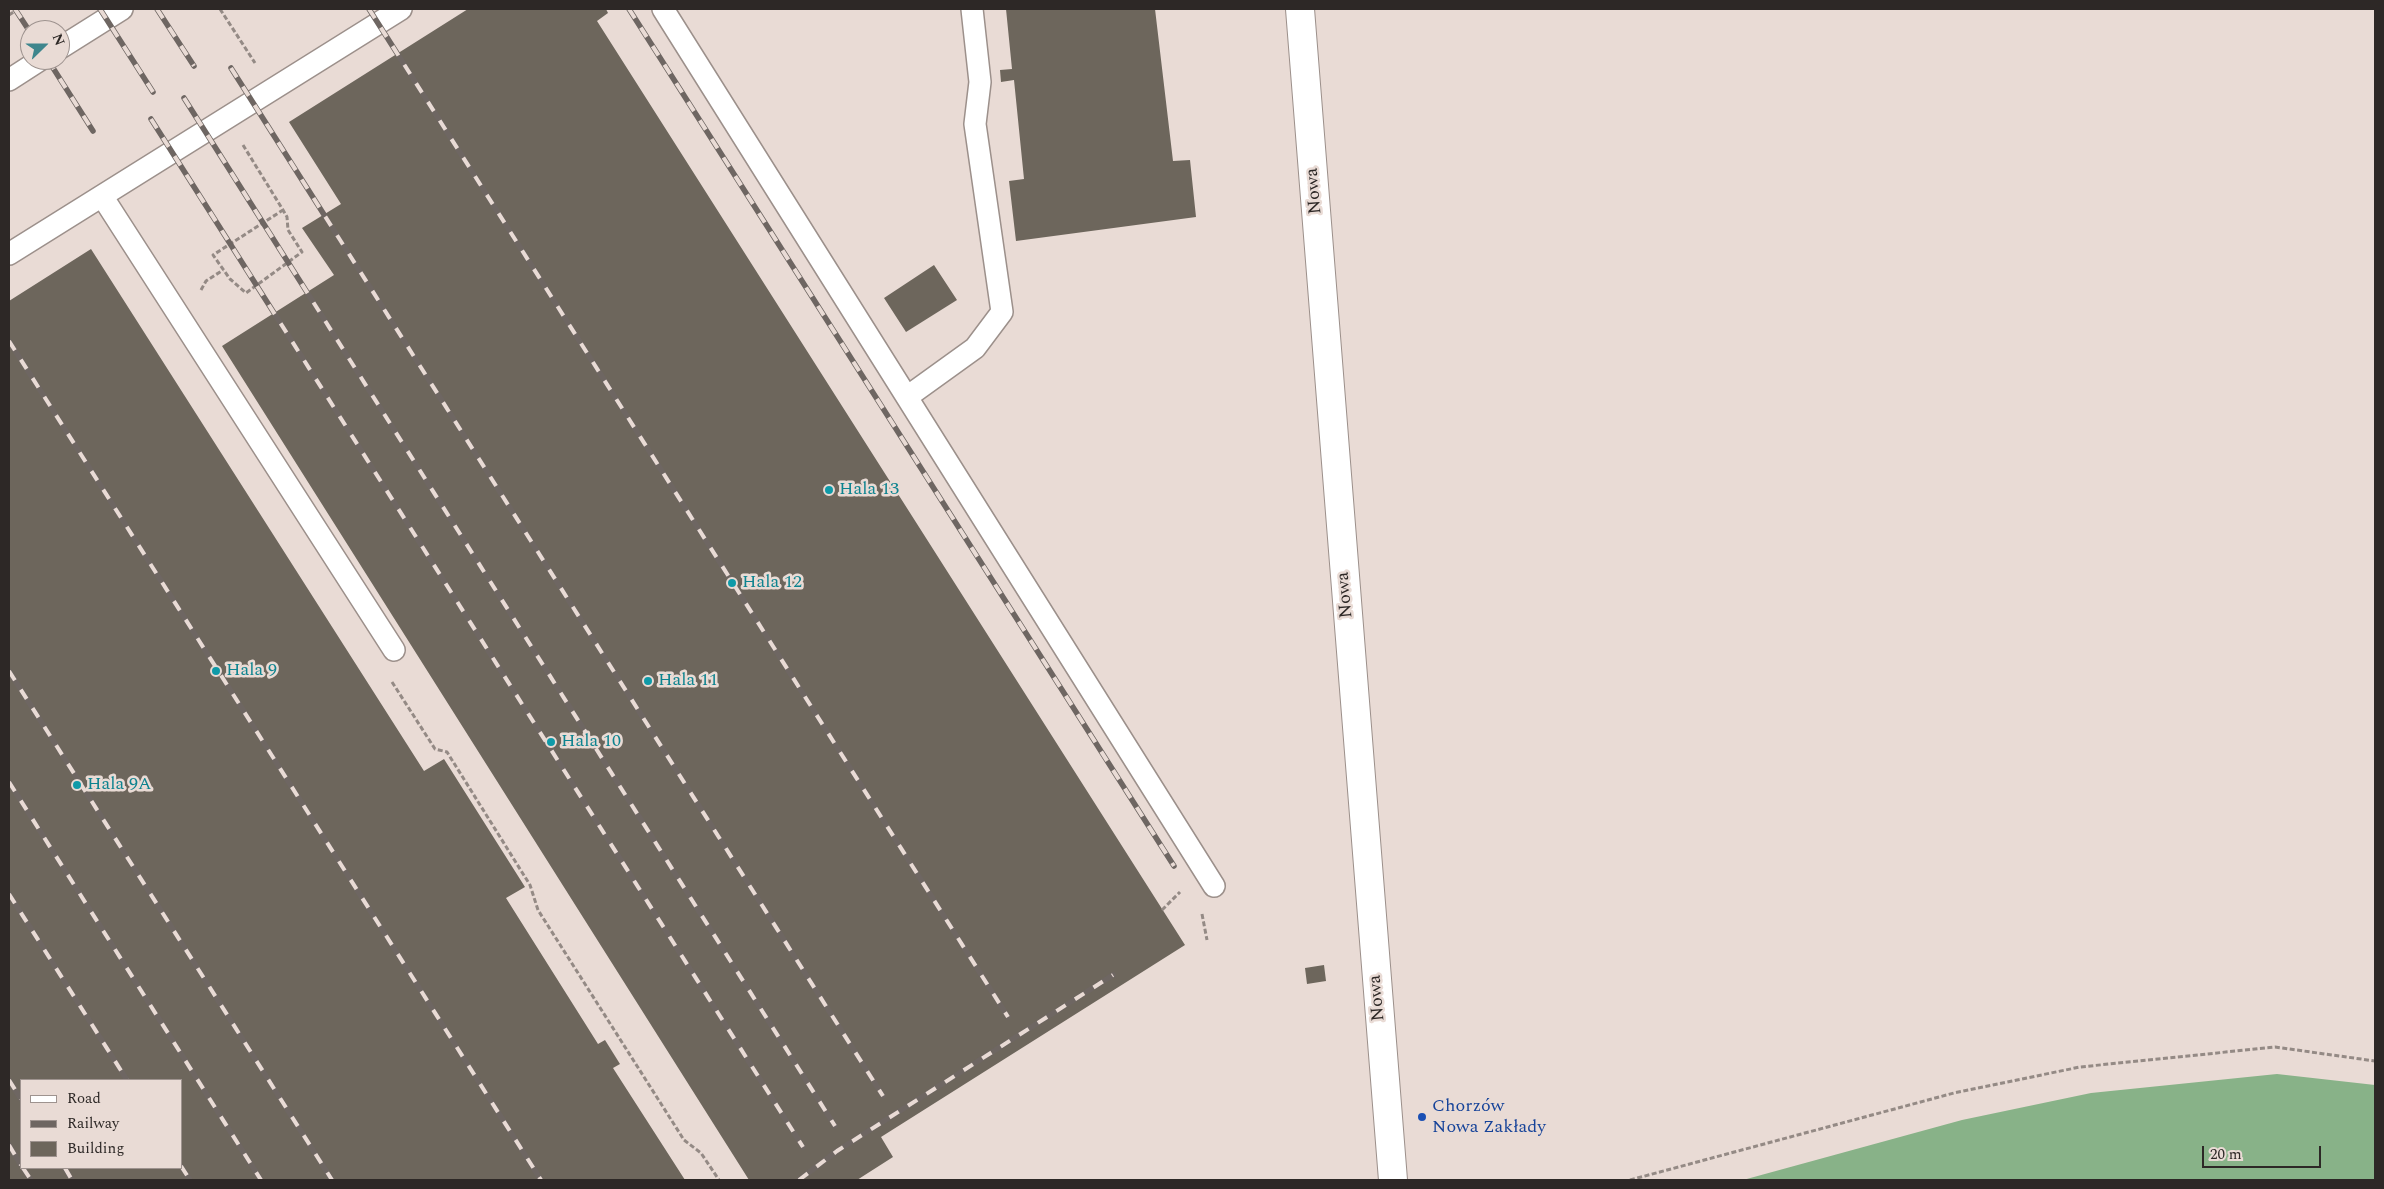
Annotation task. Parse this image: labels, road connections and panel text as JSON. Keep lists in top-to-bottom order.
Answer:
{
  "streets": {
    "street": ["Nowa"]
  },
  "places": [
    "Hala 13",
    "Hala 12",
    "Hala 9",
    "Hala 11",
    "Hala 10",
    "Hala 9A",
    "Chorzów Nowa Zakłady"
  ],
  "legend": ["Road", "Railway", "Building"],
  "scale_bar": "20 m",
  "north": "right"
}
